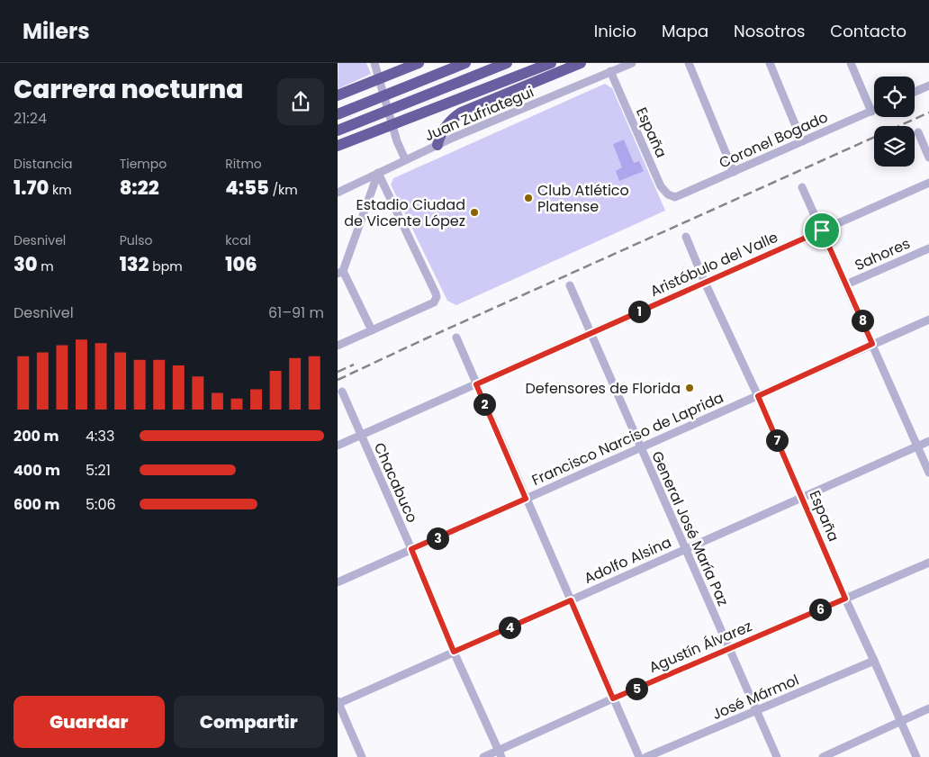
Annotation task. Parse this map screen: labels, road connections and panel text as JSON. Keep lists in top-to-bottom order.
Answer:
{
  "streets": {
    "street": [
      "Juan Zufriategui",
      "España",
      "Coronel Bogado",
      "Sahores",
      "Aristóbulo del Valle",
      "Francisco Narciso de Laprida",
      "Chacabuco",
      "General José María Paz",
      "Adolfo Alsina",
      "Agustín Álvarez",
      "José Mármol"
    ]
  },
  "crossings": [
    ["Juan Zufriategui", "España"],
    ["España", "Coronel Bogado"],
    ["España", "Aristóbulo del Valle"],
    ["España", "Francisco Narciso de Laprida"],
    ["España", "Adolfo Alsina"],
    ["España", "Agustín Álvarez"],
    ["España", "José Mármol"],
    ["Aristóbulo del Valle", "Chacabuco"],
    ["Aristóbulo del Valle", "General José María Paz"],
    ["Francisco Narciso de Laprida", "Chacabuco"],
    ["Francisco Narciso de Laprida", "General José María Paz"],
    ["Chacabuco", "Adolfo Alsina"],
    ["Chacabuco", "Agustín Álvarez"],
    ["General José María Paz", "Adolfo Alsina"],
    ["General José María Paz", "Agustín Álvarez"],
    ["General José María Paz", "José Mármol"]
  ],
  "places": ["Club Atlético Platense", "Estadio Ciudad de Vicente López", "Defensores de Florida"],
  "page": {
    "header": "Milers",
    "nav": [
      "Inicio",
      "Mapa",
      "Nosotros",
      "Contacto"
    ],
    "heading": ["Carrera nocturna", "21:24"],
    "stats": [
      ["Distancia", "1.70 km"],
      ["Tiempo", "8:22"],
      ["Ritmo", "4:55 /km"],
      ["Desnivel", "30 m"],
      ["Pulso", "132 bpm"],
      ["kcal", "106"]
    ],
    "chart": ["Desnivel", "61–91 m"],
    "pins": [
      "1",
      "8",
      "2",
      "7",
      "3",
      "6",
      "4",
      "5"
    ],
    "list": [
      {
        "name": "200 m",
        "note": "4:33"
      },
      {
        "name": "400 m",
        "note": "5:21"
      },
      {
        "name": "600 m",
        "note": "5:06"
      }
    ],
    "buttons": ["Guardar", "Compartir"]
  }
}
